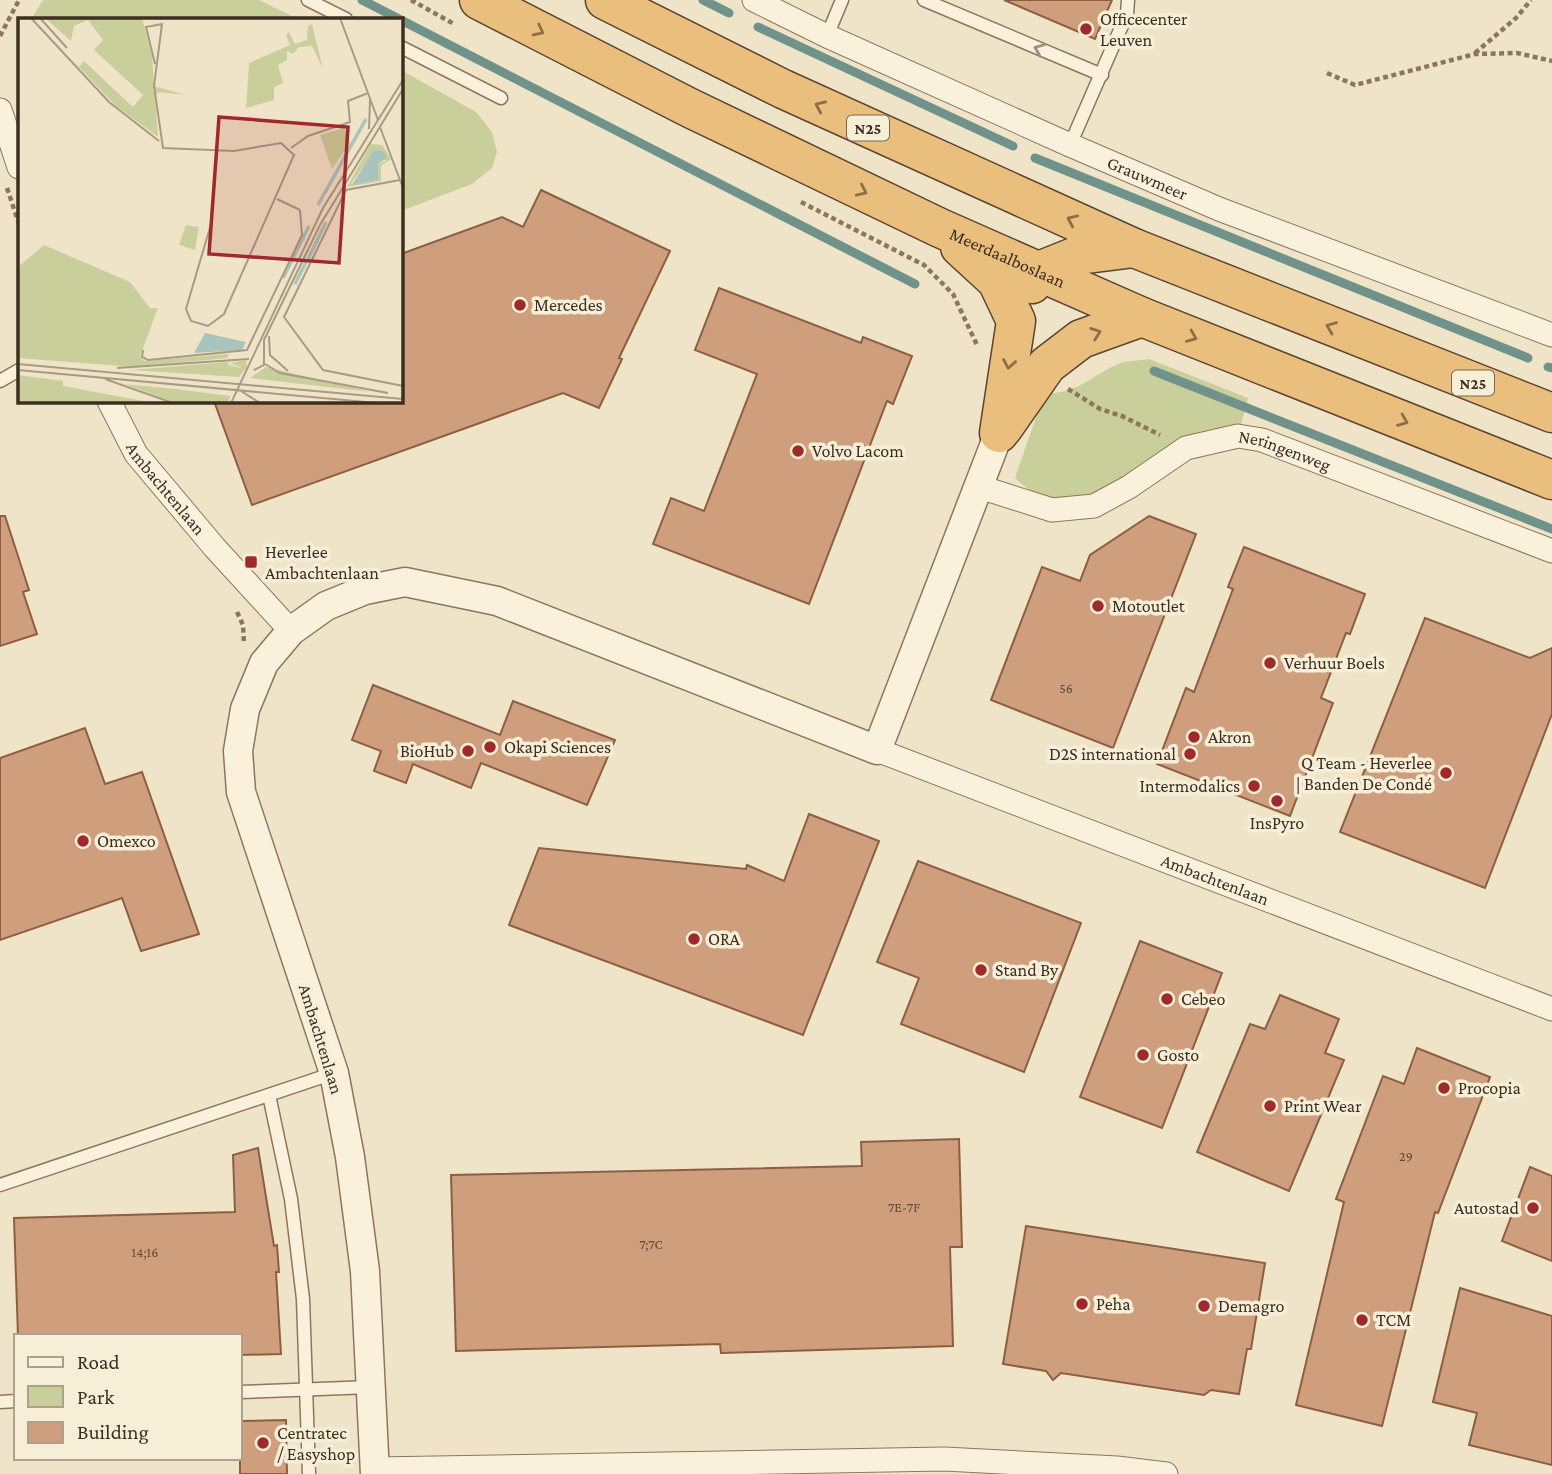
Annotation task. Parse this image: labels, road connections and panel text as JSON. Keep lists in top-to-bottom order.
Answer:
{
  "streets": {
    "highway": ["N25", "Meerdaalboslaan"],
    "street": ["Grauwmeer", "Neringenweg", "Ambachtenlaan"]
  },
  "places": {
    "other": [
      "Officecenter Leuven",
      "Mercedes",
      "Volvo Lacom",
      "Motoutlet",
      "Verhuur Boels",
      "Akron",
      "Okapi Sciences",
      "BioHub",
      "D2S international",
      "Q Team - Heverlee | Banden De Condé",
      "Intermodalics",
      "InsPyro",
      "Omexco",
      "ORA",
      "Stand By",
      "Cebeo",
      "Gosto",
      "Procopia",
      "Print Wear",
      "Autostad",
      "Peha",
      "Demagro",
      "TCM",
      "Centratec / Easyshop"
    ],
    "transit": ["Heverlee Ambachtenlaan"]
  },
  "house_numbers": [
    "56",
    "29",
    "7E-7F",
    "7;7C",
    "14;16"
  ],
  "legend": ["Road", "Park", "Building"]
}
